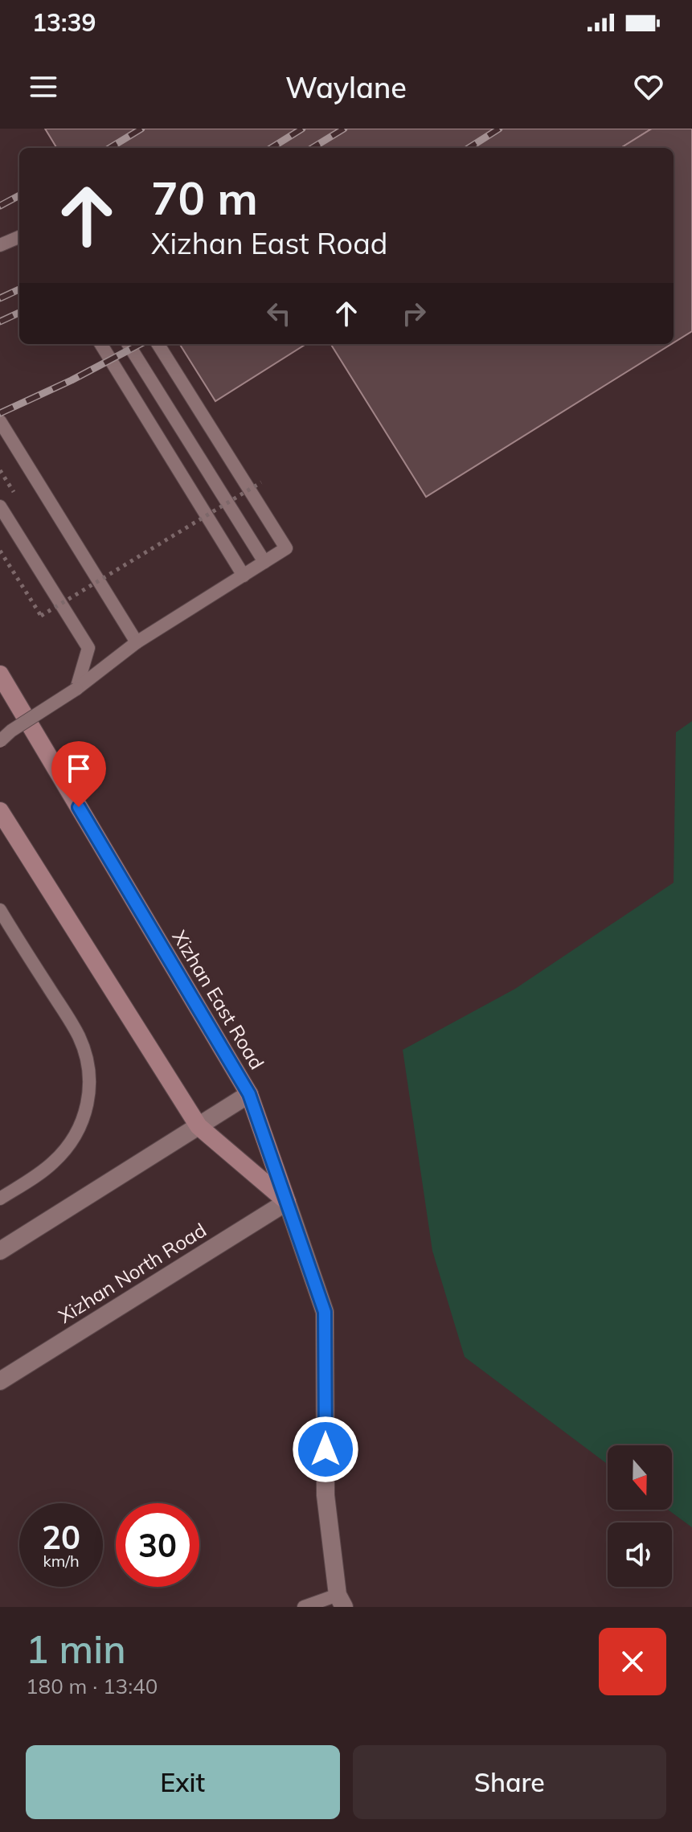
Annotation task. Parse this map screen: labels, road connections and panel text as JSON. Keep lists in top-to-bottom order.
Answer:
{
  "streets": {
    "main road": ["Xizhan East Road"],
    "street": ["Xizhan North Road"]
  },
  "crossings": [
    ["Xizhan East Road", "Xizhan North Road"]
  ],
  "north": "bottom",
  "page": {
    "status": "13:39",
    "header": "Waylane",
    "turn": ["70 m", "Xizhan East Road"],
    "speed": "20 km/h",
    "limit": "30",
    "heading": ["1 min", "180 m · 13:40"],
    "buttons": ["Exit", "Share"]
  }
}
